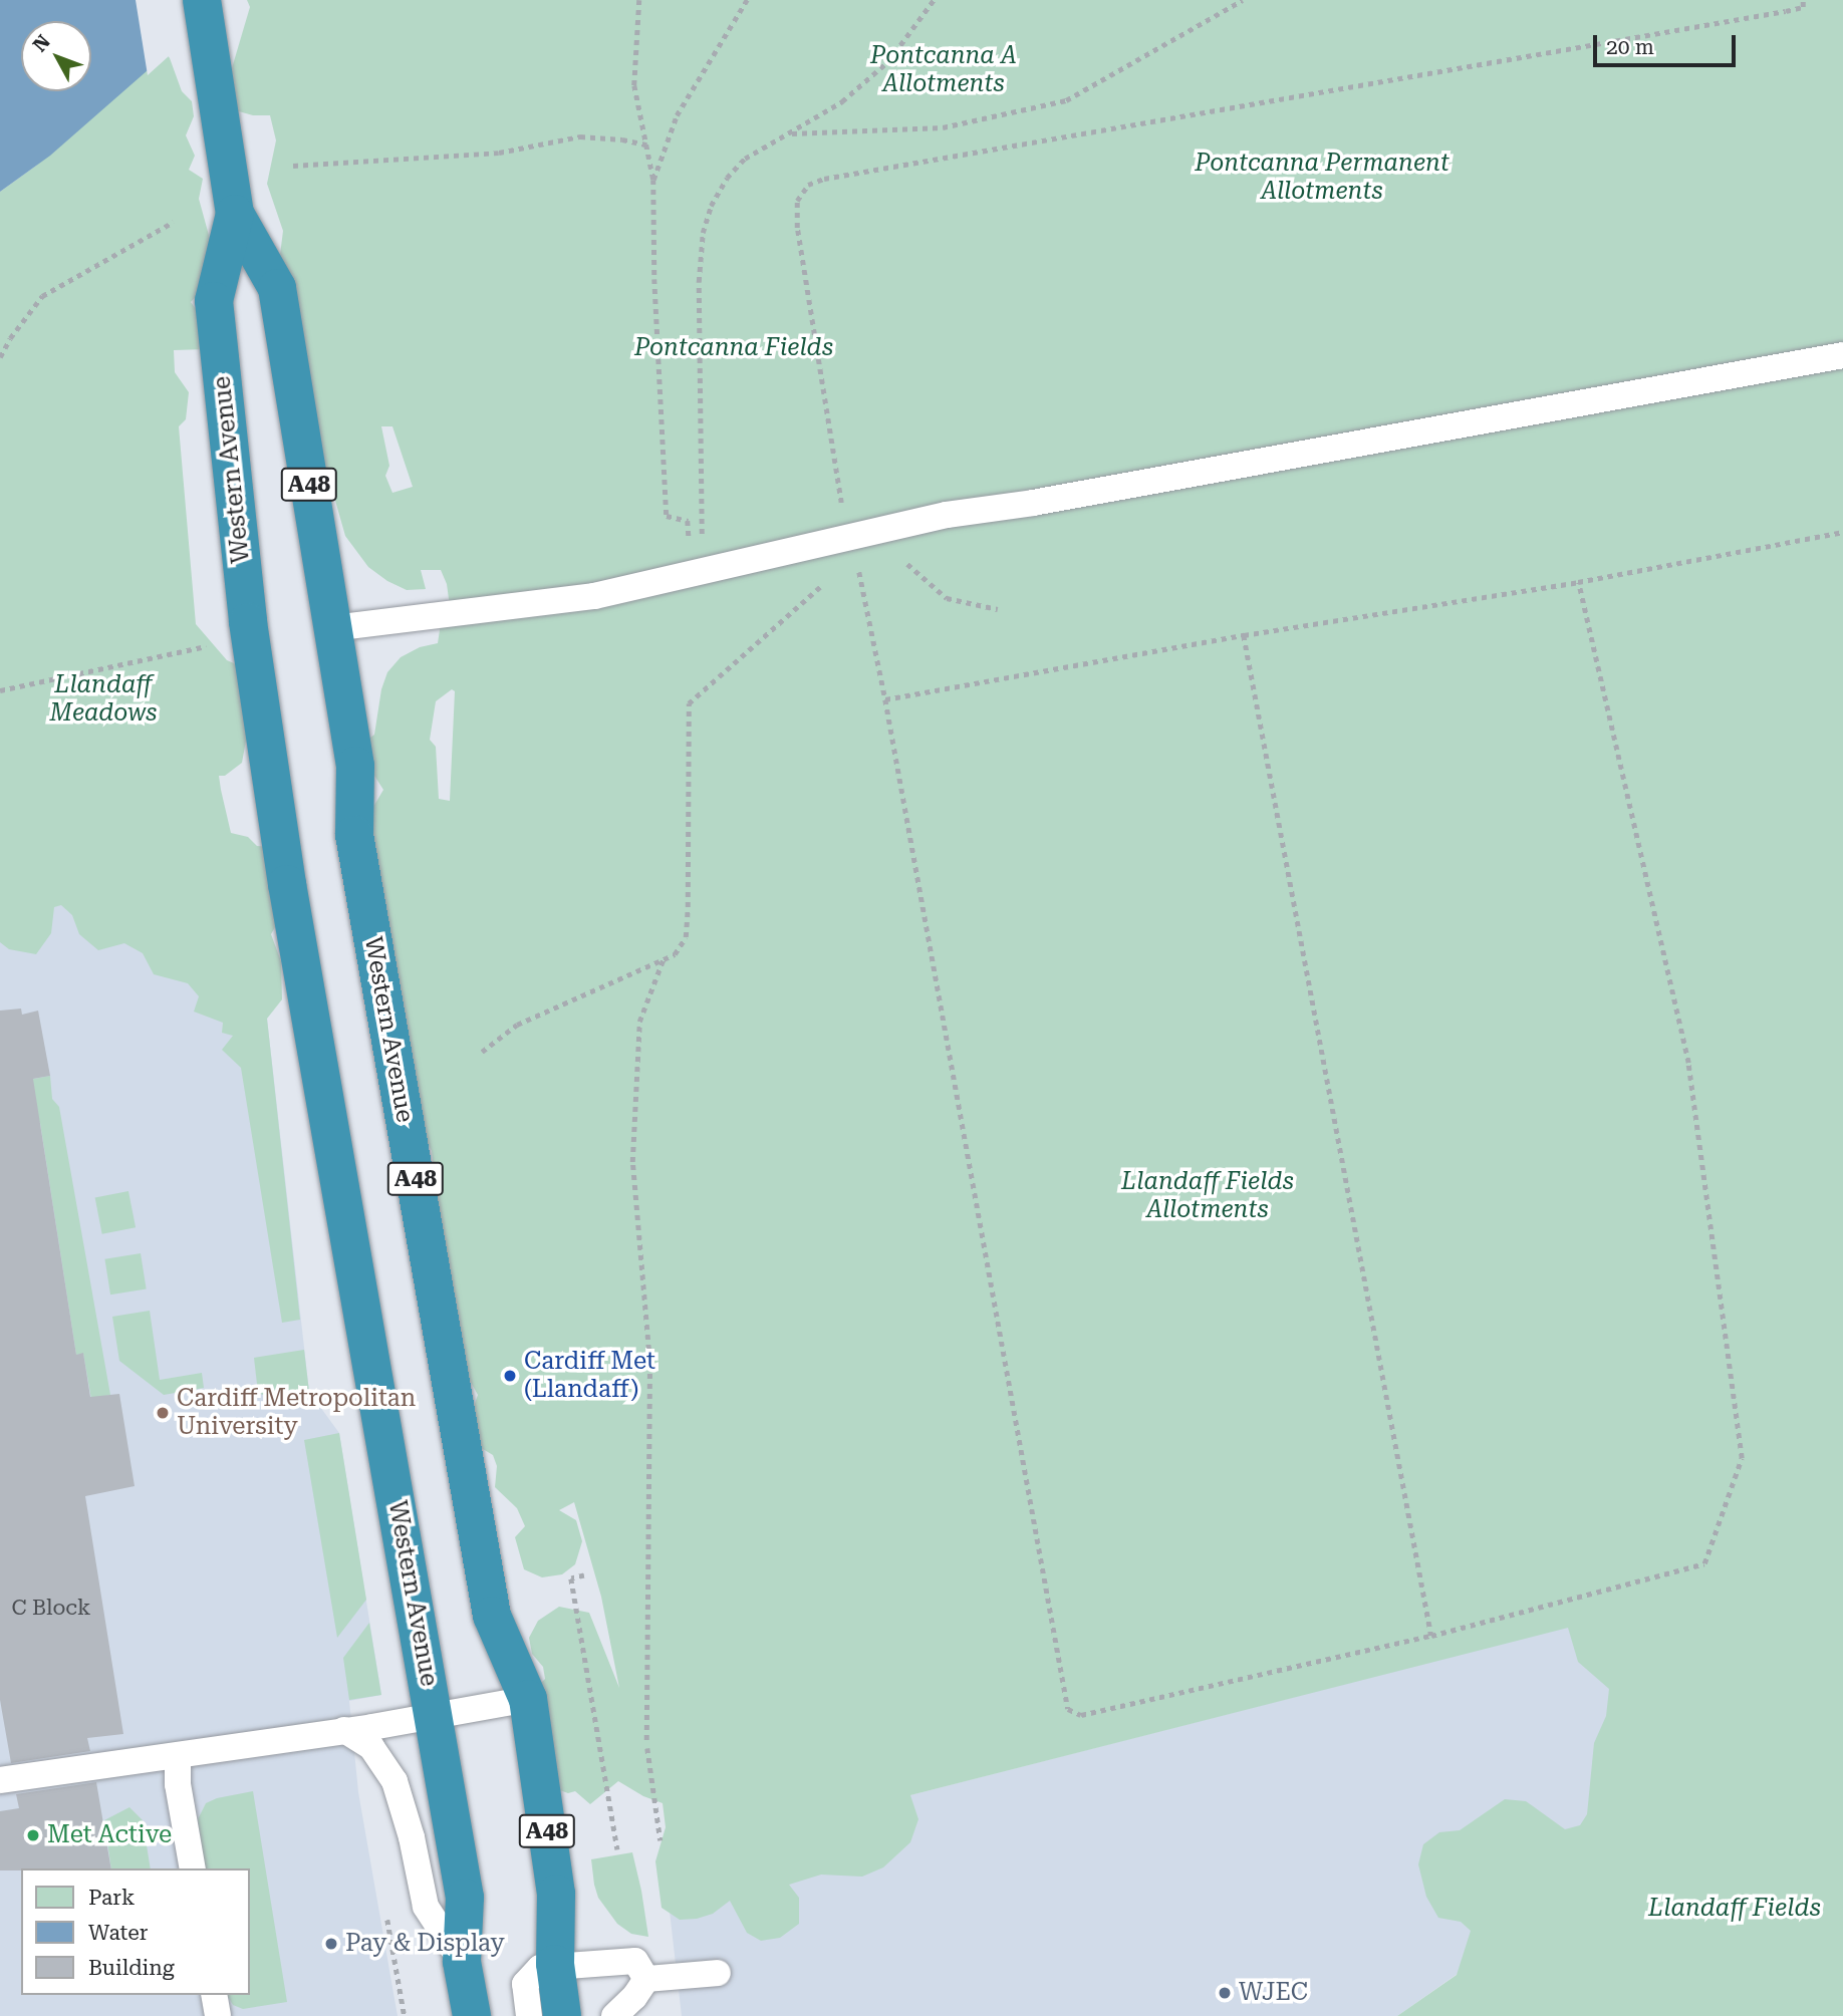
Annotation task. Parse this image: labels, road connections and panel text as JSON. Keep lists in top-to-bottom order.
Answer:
{
  "streets": {
    "highway": ["Western Avenue", "A48"]
  },
  "parks": [
    "Pontcanna A Allotments",
    "Pontcanna Permanent Allotments",
    "Pontcanna Fields",
    "Llandaff Meadows",
    "Llandaff Fields Allotments",
    "Llandaff Fields"
  ],
  "places": [
    "Cardiff Met (Llandaff)",
    "Cardiff Metropolitan University",
    "Met Active",
    "Pay & Display",
    "WJEC"
  ],
  "house_numbers": ["C Block"],
  "legend": ["Park", "Water", "Building"],
  "scale_bar": "20 m",
  "north": "top left"
}
